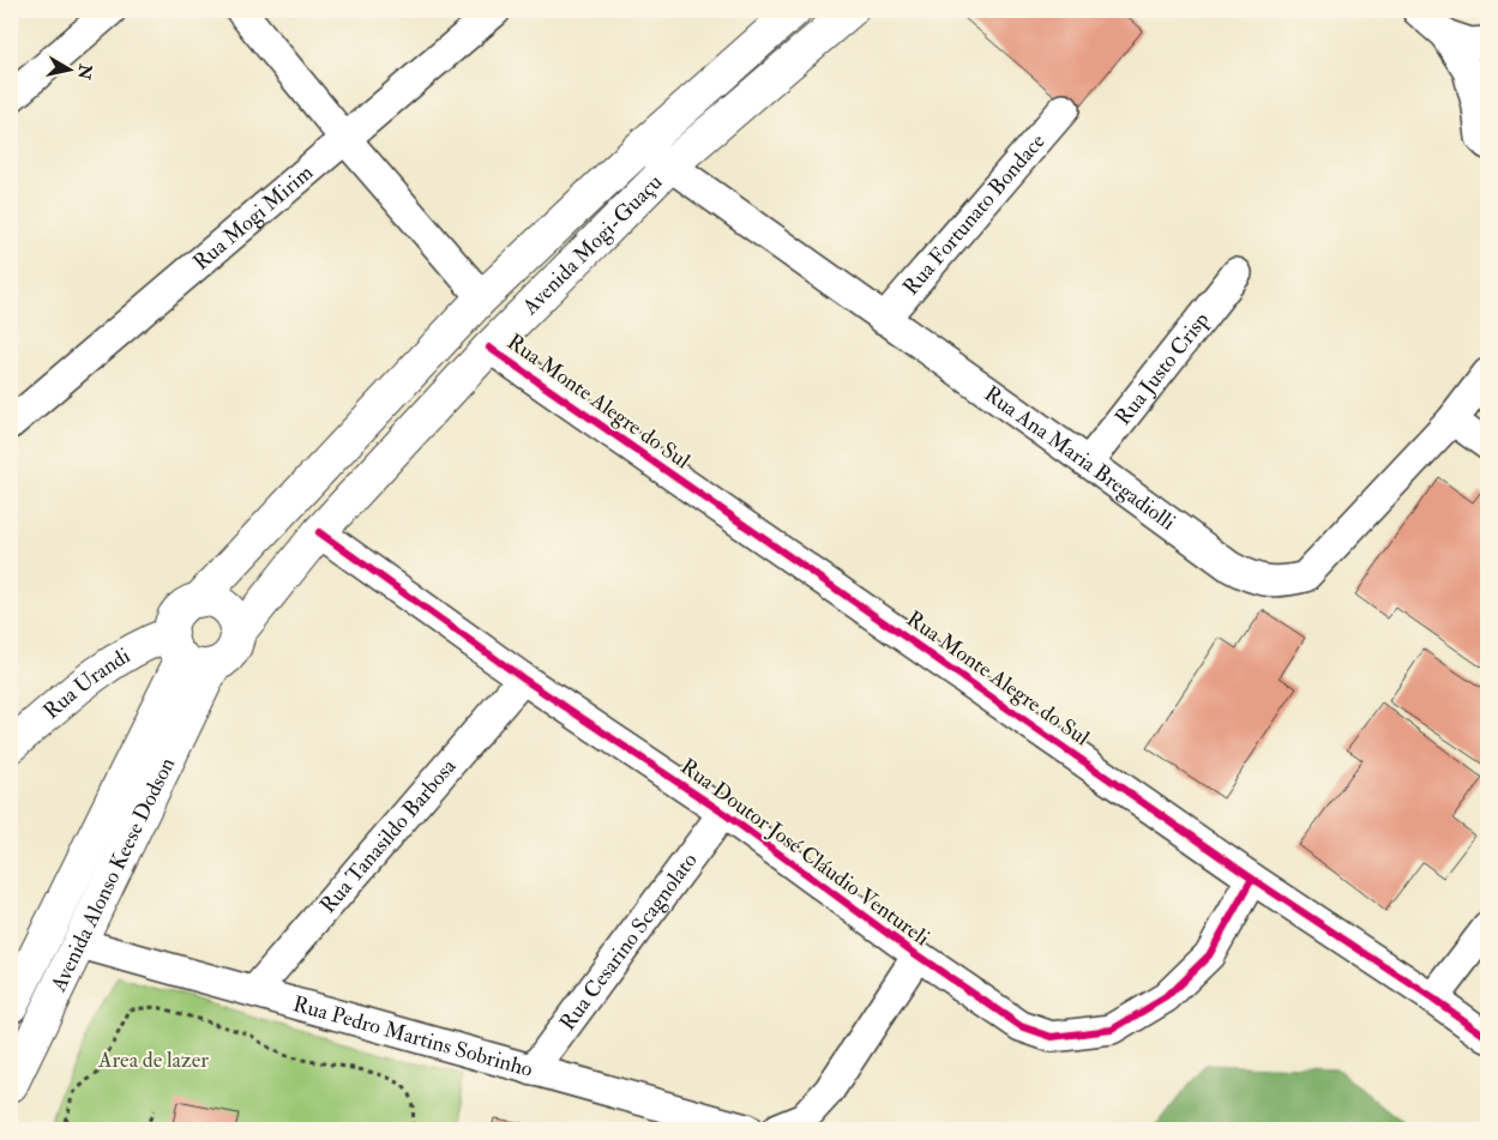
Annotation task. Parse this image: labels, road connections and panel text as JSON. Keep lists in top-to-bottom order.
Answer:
{
  "streets": {
    "street": [
      "Rua Fortunato Bondace",
      "Rua Mogi Mirim",
      "Avenida Mogi-Guaçu",
      "Rua Justo Crisp",
      "Rua Monte Alegre do Sul",
      "Rua Ana Maria Bregadiolli",
      "Rua Urandi",
      "Rua Tanasildo Barbosa",
      "Rua Doutor José Cláudio Ventureli",
      "Avenida Alonso Keese Dodson",
      "Rua Cesarino Scagnolato",
      "Rua Pedro Martins Sobrinho"
    ]
  },
  "crossings": [
    ["Rua Fortunato Bondace", "Rua Ana Maria Bregadiolli"],
    ["Avenida Mogi-Guaçu", "Rua Monte Alegre do Sul"],
    ["Avenida Mogi-Guaçu", "Rua Ana Maria Bregadiolli"],
    ["Avenida Mogi-Guaçu", "Rua Urandi"],
    ["Avenida Mogi-Guaçu", "Rua Doutor José Cláudio Ventureli"],
    ["Avenida Mogi-Guaçu", "Avenida Alonso Keese Dodson"],
    ["Rua Justo Crisp", "Rua Ana Maria Bregadiolli"],
    ["Rua Monte Alegre do Sul", "Rua Doutor José Cláudio Ventureli"],
    ["Rua Urandi", "Avenida Alonso Keese Dodson"],
    ["Rua Tanasildo Barbosa", "Rua Doutor José Cláudio Ventureli"],
    ["Rua Tanasildo Barbosa", "Rua Pedro Martins Sobrinho"],
    ["Rua Doutor José Cláudio Ventureli", "Rua Cesarino Scagnolato"],
    ["Avenida Alonso Keese Dodson", "Rua Pedro Martins Sobrinho"],
    ["Rua Cesarino Scagnolato", "Rua Pedro Martins Sobrinho"]
  ],
  "parks": ["Area de lazer"],
  "north": "right"
}
